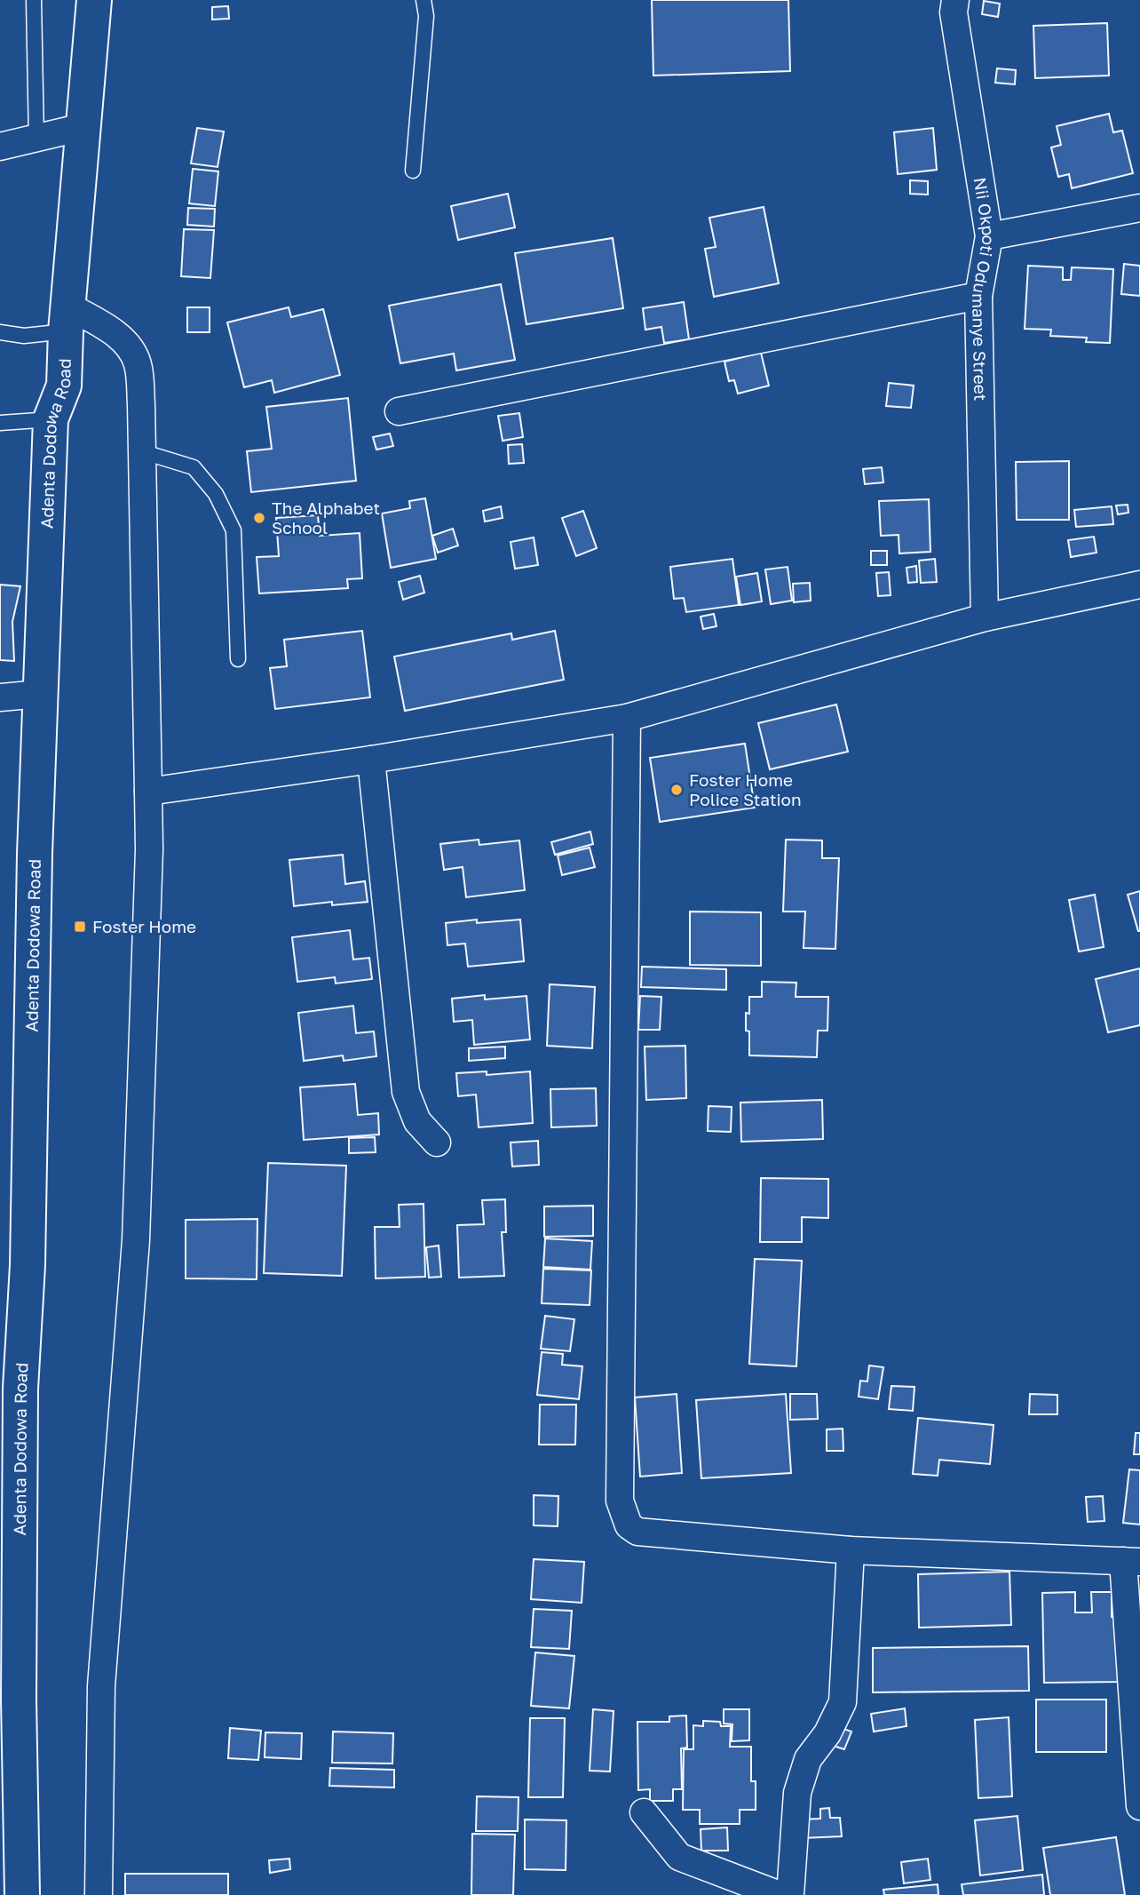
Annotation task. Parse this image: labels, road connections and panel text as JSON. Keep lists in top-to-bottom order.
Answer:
{
  "streets": {
    "main road": ["Adenta Dodowa Road"],
    "street": ["Nii Okpoti Odumanye Street"]
  },
  "places": {
    "other": ["The Alphabet School", "Foster Home Police Station"],
    "transit": ["Foster Home"]
  }
}
